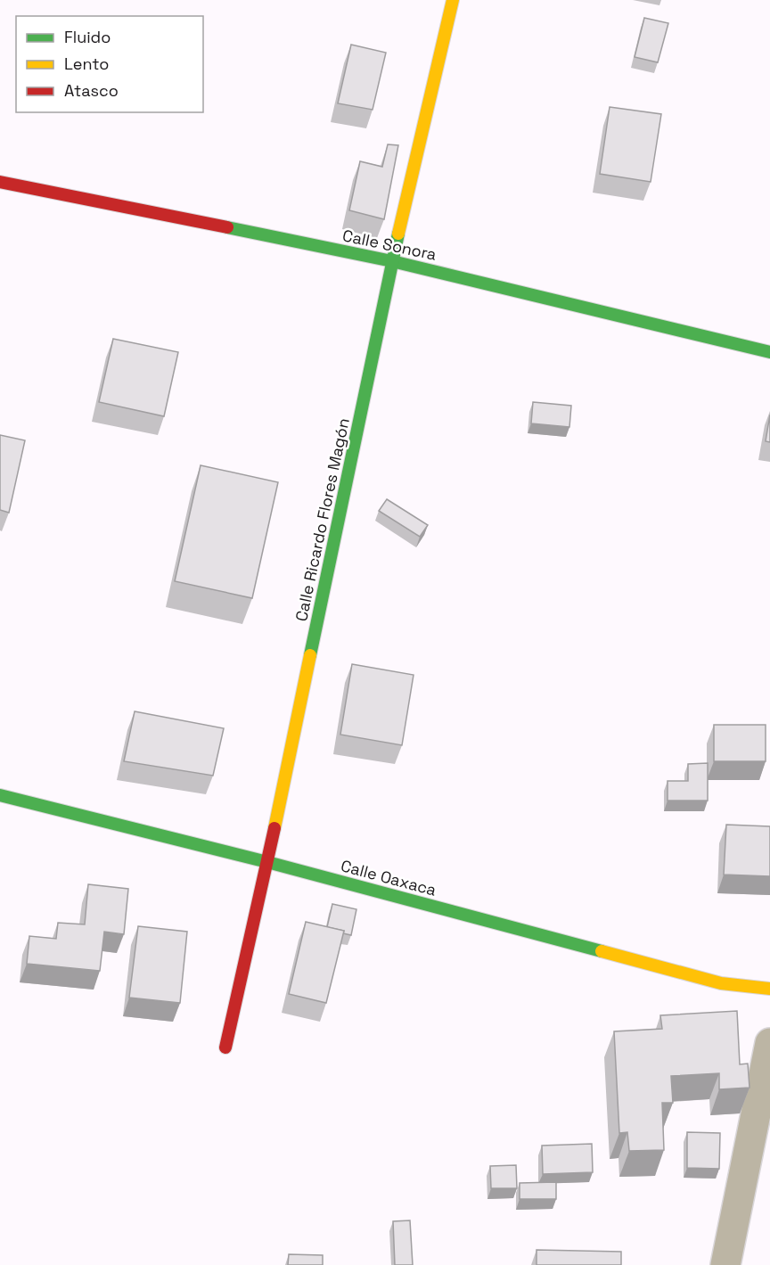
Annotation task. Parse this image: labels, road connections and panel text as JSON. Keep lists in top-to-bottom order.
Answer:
{
  "streets": {
    "street": ["Calle Sonora", "Calle Ricardo Flores Magón", "Calle Oaxaca"]
  },
  "crossings": [
    ["Calle Sonora", "Calle Ricardo Flores Magón"],
    ["Calle Ricardo Flores Magón", "Calle Oaxaca"]
  ],
  "legend": ["Fluido", "Lento", "Atasco"]
}
